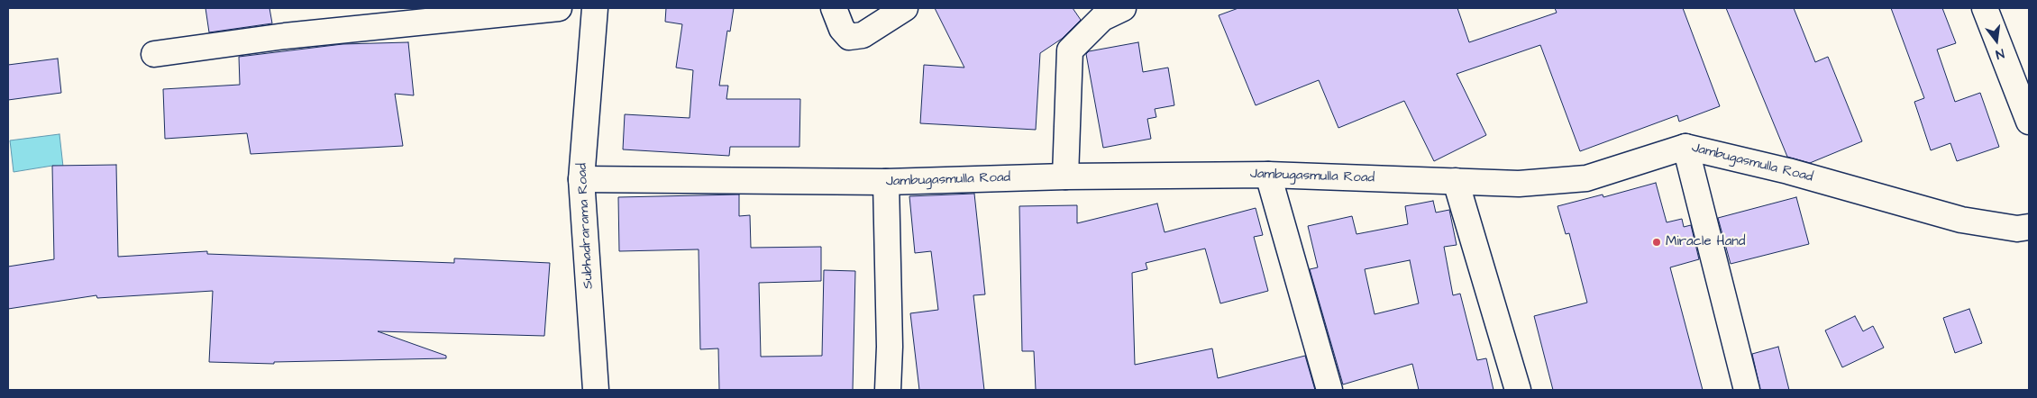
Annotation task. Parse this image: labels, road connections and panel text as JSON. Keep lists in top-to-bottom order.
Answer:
{
  "streets": {
    "street": ["Jambugasmulla Road", "Subhadrarama Road"]
  },
  "crossings": [
    ["Jambugasmulla Road", "Subhadrarama Road"]
  ],
  "places": ["Miracle Hand"],
  "north": "bottom"
}
